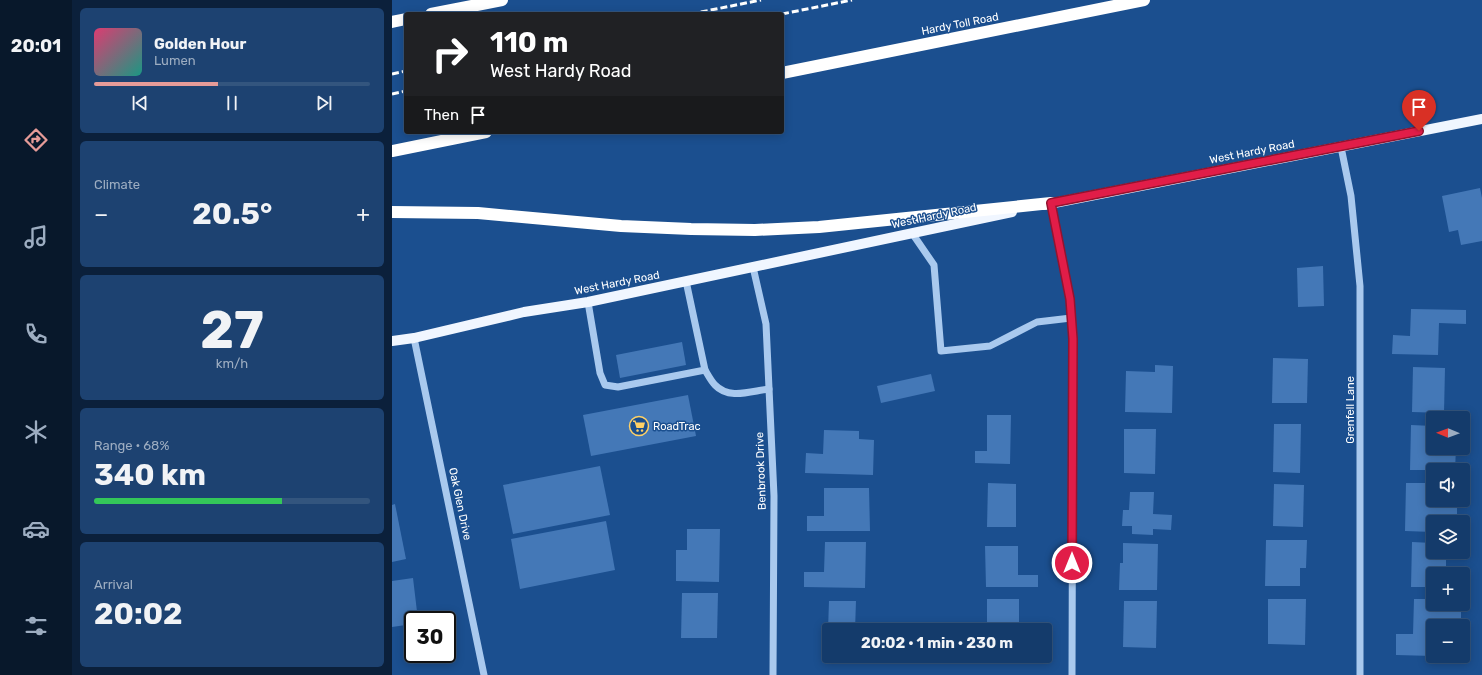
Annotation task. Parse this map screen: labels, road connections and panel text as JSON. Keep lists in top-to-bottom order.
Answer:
{
  "streets": {
    "highway": ["Hardy Toll Road"],
    "main road": ["West Hardy Road"],
    "street": ["Grenfell Lane", "Benbrook Drive", "Oak Glen Drive"]
  },
  "crossings": [
    ["West Hardy Road", "Grenfell Lane"],
    ["West Hardy Road", "Benbrook Drive"],
    ["West Hardy Road", "Oak Glen Drive"]
  ],
  "places": {
    "supermarket": ["RoadTrac"]
  },
  "north": "left",
  "page": {
    "tabs": "20:01",
    "turn": ["110 m", "West Hardy Road"],
    "song": ["Golden Hour", "Lumen"],
    "then": "Then",
    "tile": [
      "Climate",
      ["27", "km/h"],
      ["Range · 68%", "340 km"],
      ["Arrival", "20:02"]
    ],
    "heat": ["−", "20.5°", "+"],
    "map_buttons": ["+", "−"],
    "limit": "30",
    "trip": "20:02 · 1 min · 230 m"
  }
}
